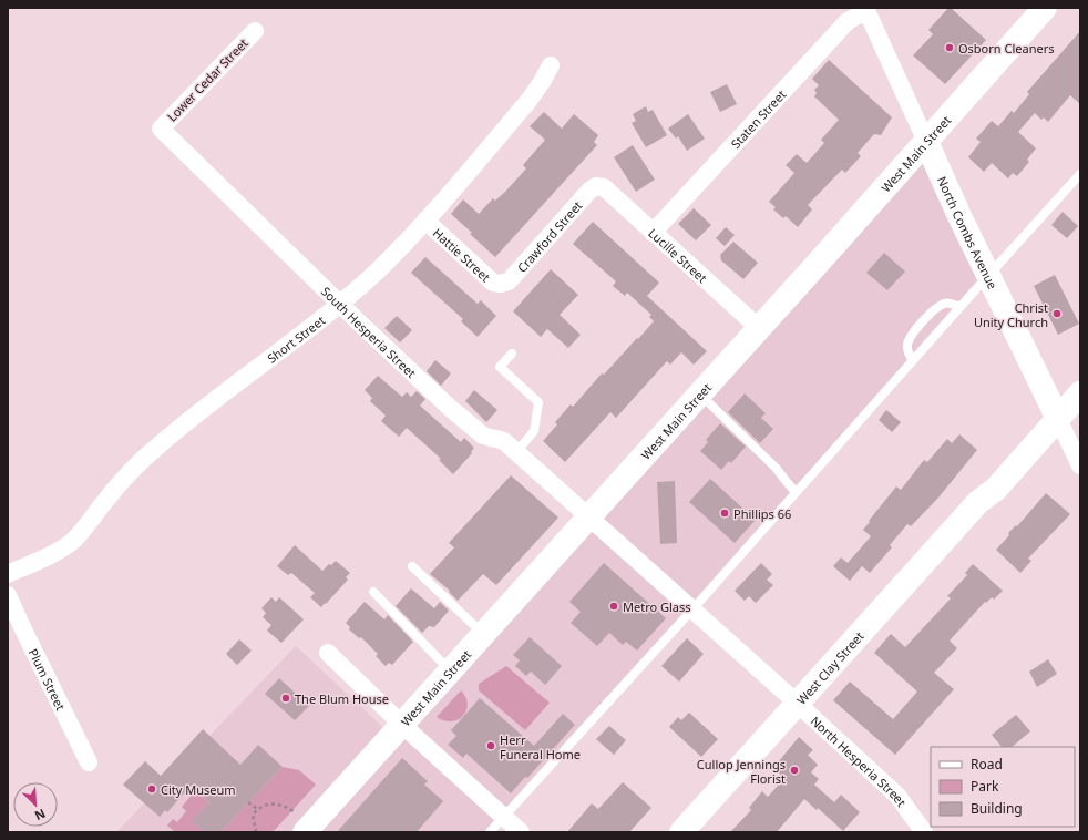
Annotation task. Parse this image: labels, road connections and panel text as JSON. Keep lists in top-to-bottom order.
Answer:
{
  "streets": {
    "main road": ["West Main Street", "North Combs Avenue", "West Clay Street"],
    "street": [
      "Lower Cedar Street",
      "Staten Street",
      "Crawford Street",
      "Hattie Street",
      "Lucille Street",
      "South Hesperia Street",
      "Short Street",
      "Plum Street",
      "North Hesperia Street"
    ]
  },
  "crossings": [
    ["Lower Cedar Street", "South Hesperia Street"],
    ["Staten Street", "Lucille Street"],
    ["West Main Street", "North Combs Avenue"],
    ["West Main Street", "Lucille Street"],
    ["West Main Street", "South Hesperia Street"],
    ["West Main Street", "North Hesperia Street"],
    ["North Combs Avenue", "West Clay Street"],
    ["Crawford Street", "Hattie Street"],
    ["Crawford Street", "Lucille Street"],
    ["Hattie Street", "Short Street"],
    ["South Hesperia Street", "Short Street"],
    ["South Hesperia Street", "North Hesperia Street"],
    ["West Clay Street", "North Hesperia Street"]
  ],
  "places": [
    "Osborn Cleaners",
    "Christ Unity Church",
    "Phillips 66",
    "Metro Glass",
    "The Blum House",
    "Herr Funeral Home",
    "Cullop Jennings Florist",
    "City Museum"
  ],
  "legend": ["Road", "Park", "Building"],
  "north": "bottom right"
}
